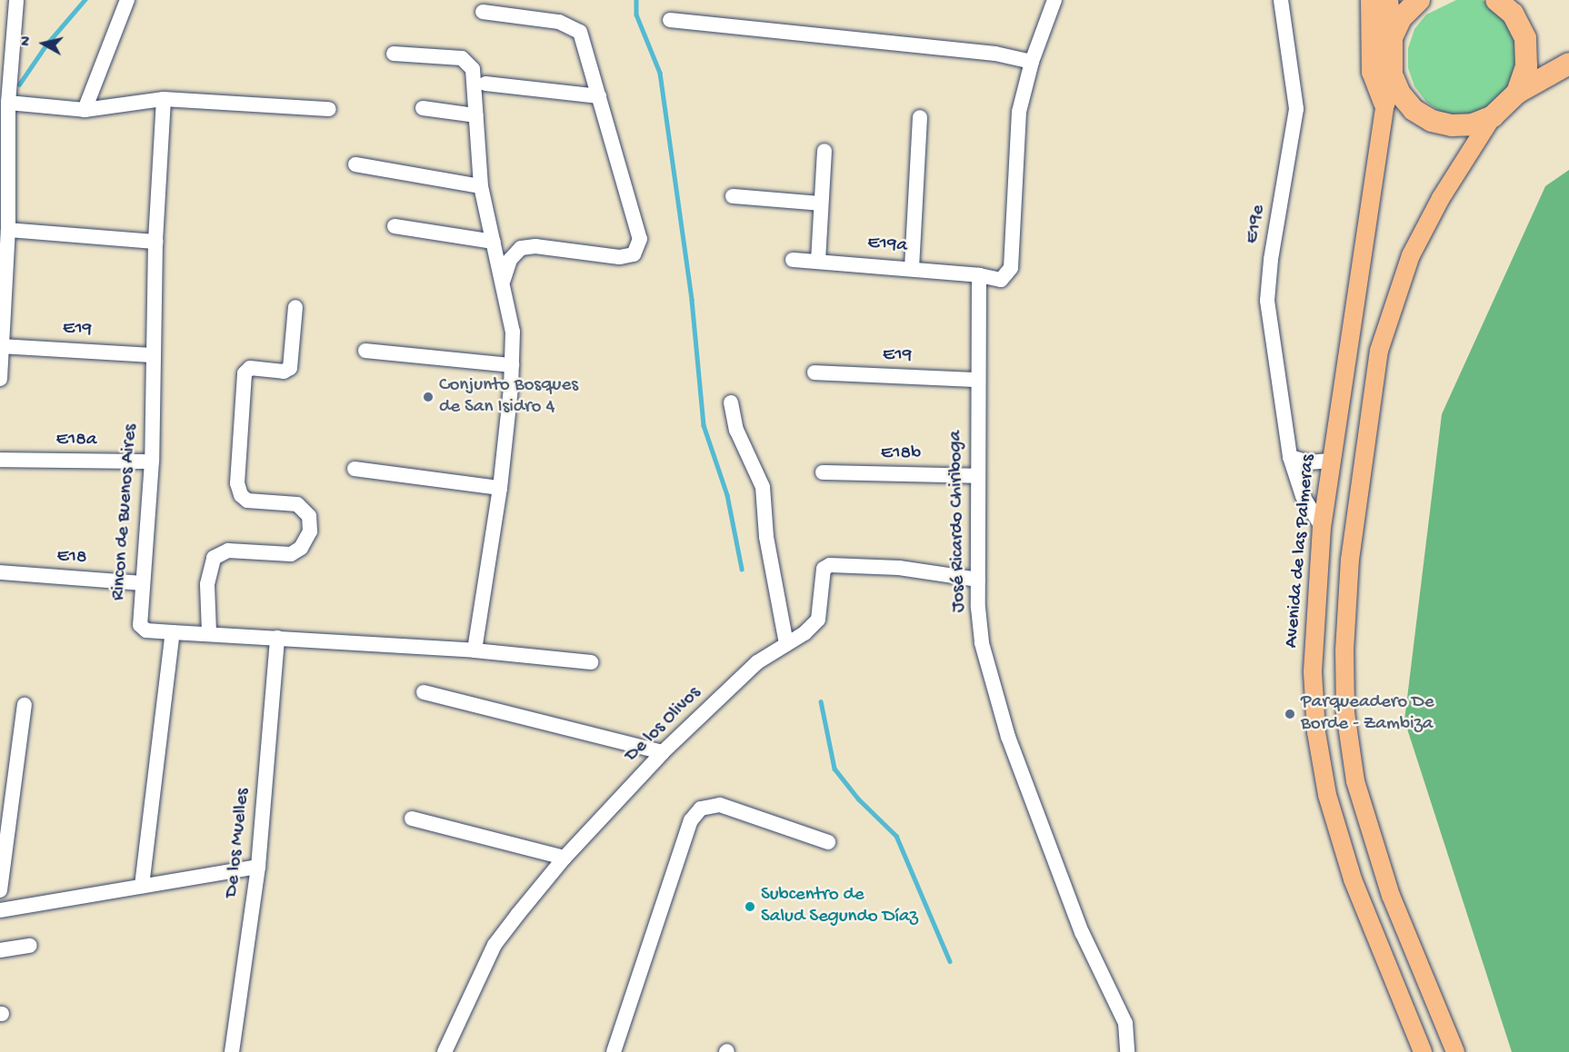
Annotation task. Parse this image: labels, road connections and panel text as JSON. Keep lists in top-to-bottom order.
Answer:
{
  "streets": {
    "main road": ["Avenida de las Palmeras"],
    "street": [
      "E19e",
      "E19a",
      "E19",
      "E18a",
      "E18b",
      "Rincon de Buenos Aires",
      "José Ricardo Chiriboga",
      "E18",
      "De los Olivos",
      "De los Muelles"
    ]
  },
  "crossings": [
    ["E19e", "Avenida de las Palmeras"],
    ["E19a", "José Ricardo Chiriboga"],
    ["E19", "Rincon de Buenos Aires"],
    ["E19", "José Ricardo Chiriboga"],
    ["E18a", "Rincon de Buenos Aires"],
    ["E18b", "José Ricardo Chiriboga"],
    ["Rincon de Buenos Aires", "E18"],
    ["Rincon de Buenos Aires", "De los Muelles"],
    ["José Ricardo Chiriboga", "De los Olivos"]
  ],
  "places": ["Conjunto Bosques de San Isidro 4", "Parqueadero De Borde - Zambiza", "Subcentro de Salud Segundo Díaz"],
  "north": "left"
}
